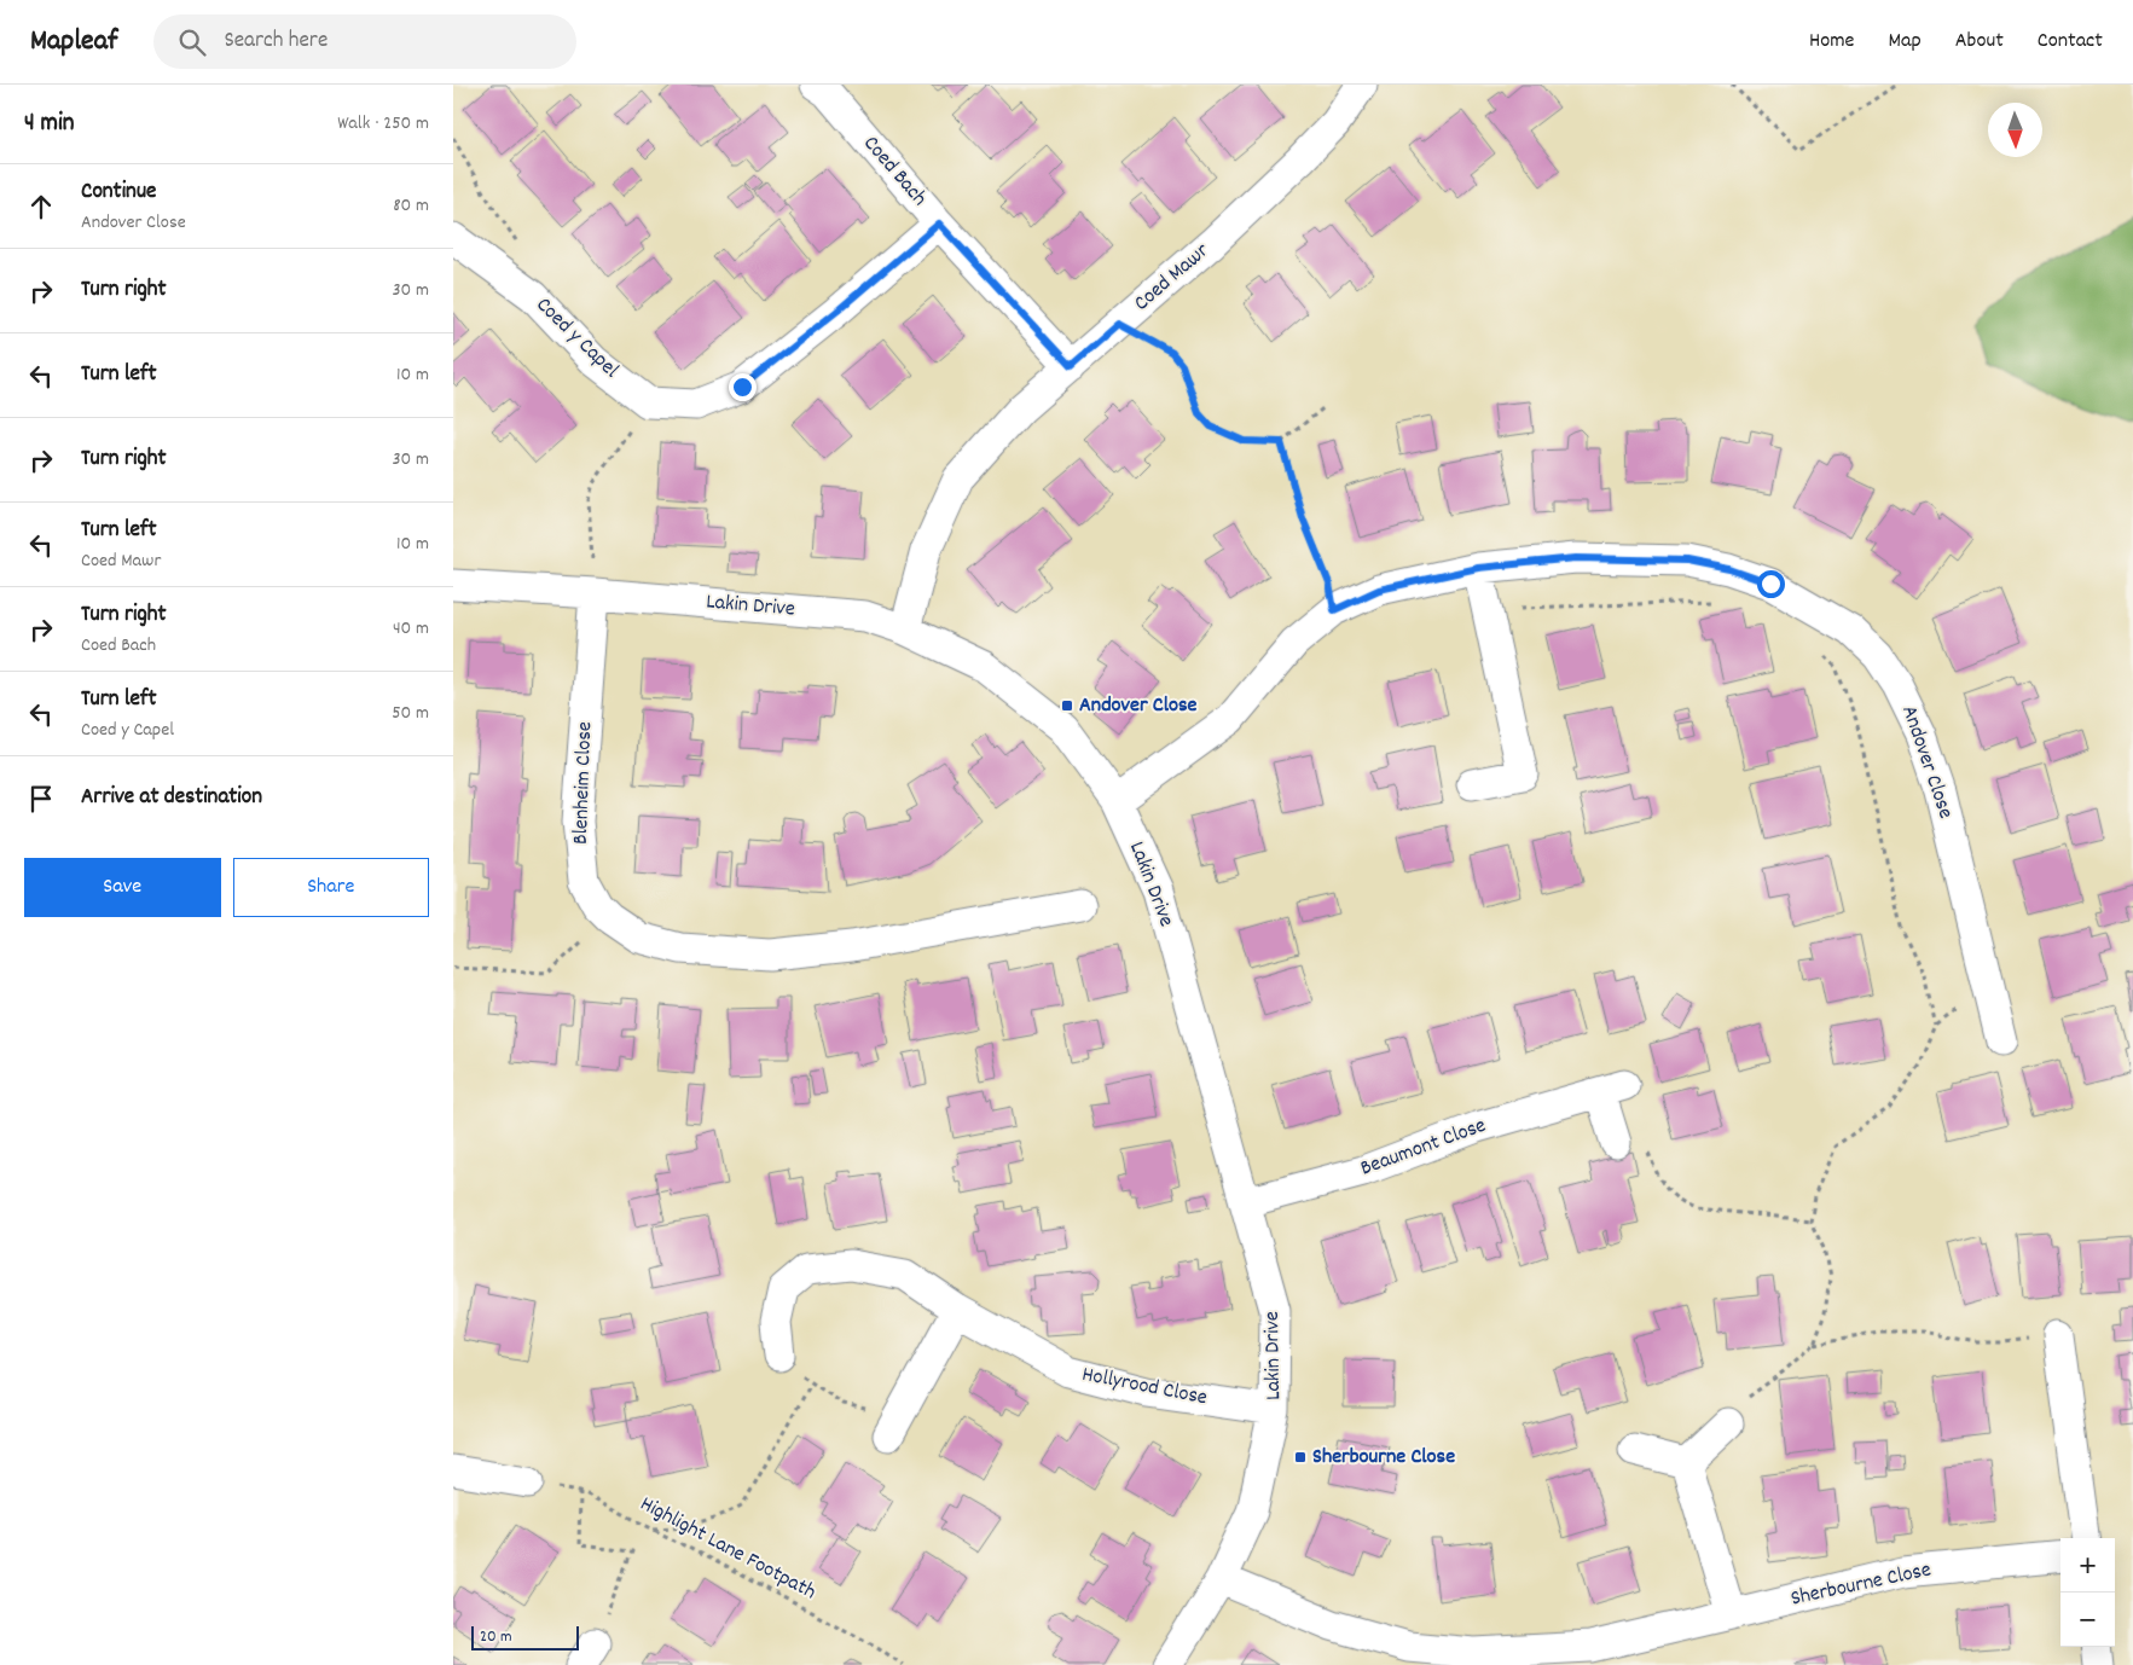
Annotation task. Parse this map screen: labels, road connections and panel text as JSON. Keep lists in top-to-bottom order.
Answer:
{
  "streets": {
    "street": [
      "Coed Bach",
      "Coed Mawr",
      "Coed y Capel",
      "Lakin Drive",
      "Andover Close",
      "Blenheim Close",
      "Beaumont Close",
      "Hollyrood Close",
      "Sherbourne Close"
    ],
    "path": ["Highlight Lane Footpath"]
  },
  "crossings": [
    ["Coed Bach", "Coed Mawr"],
    ["Coed Mawr", "Lakin Drive"],
    ["Lakin Drive", "Andover Close"],
    ["Lakin Drive", "Blenheim Close"],
    ["Lakin Drive", "Beaumont Close"],
    ["Lakin Drive", "Hollyrood Close"],
    ["Lakin Drive", "Sherbourne Close"]
  ],
  "places": {
    "transit": ["Andover Close", "Sherbourne Close"]
  },
  "scale_bar": "20 m",
  "north": "bottom",
  "page": {
    "header": "Mapleaf",
    "search": "Search here",
    "nav": [
      "Home",
      "Map",
      "About",
      "Contact"
    ],
    "heading": ["4 min", "Walk · 250 m"],
    "list": [
      ["Continue", "Andover Close", "80 m"],
      ["Turn right", "30 m"],
      ["Turn left", "10 m"],
      ["Turn right", "30 m"],
      ["Turn left", "Coed Mawr", "10 m"],
      ["Turn right", "Coed Bach", "40 m"],
      ["Turn left", "Coed y Capel", "50 m"],
      "Arrive at destination"
    ],
    "buttons": ["Save", "Share"],
    "map_buttons": ["+", "−"],
    "scale": "20 m"
  }
}
